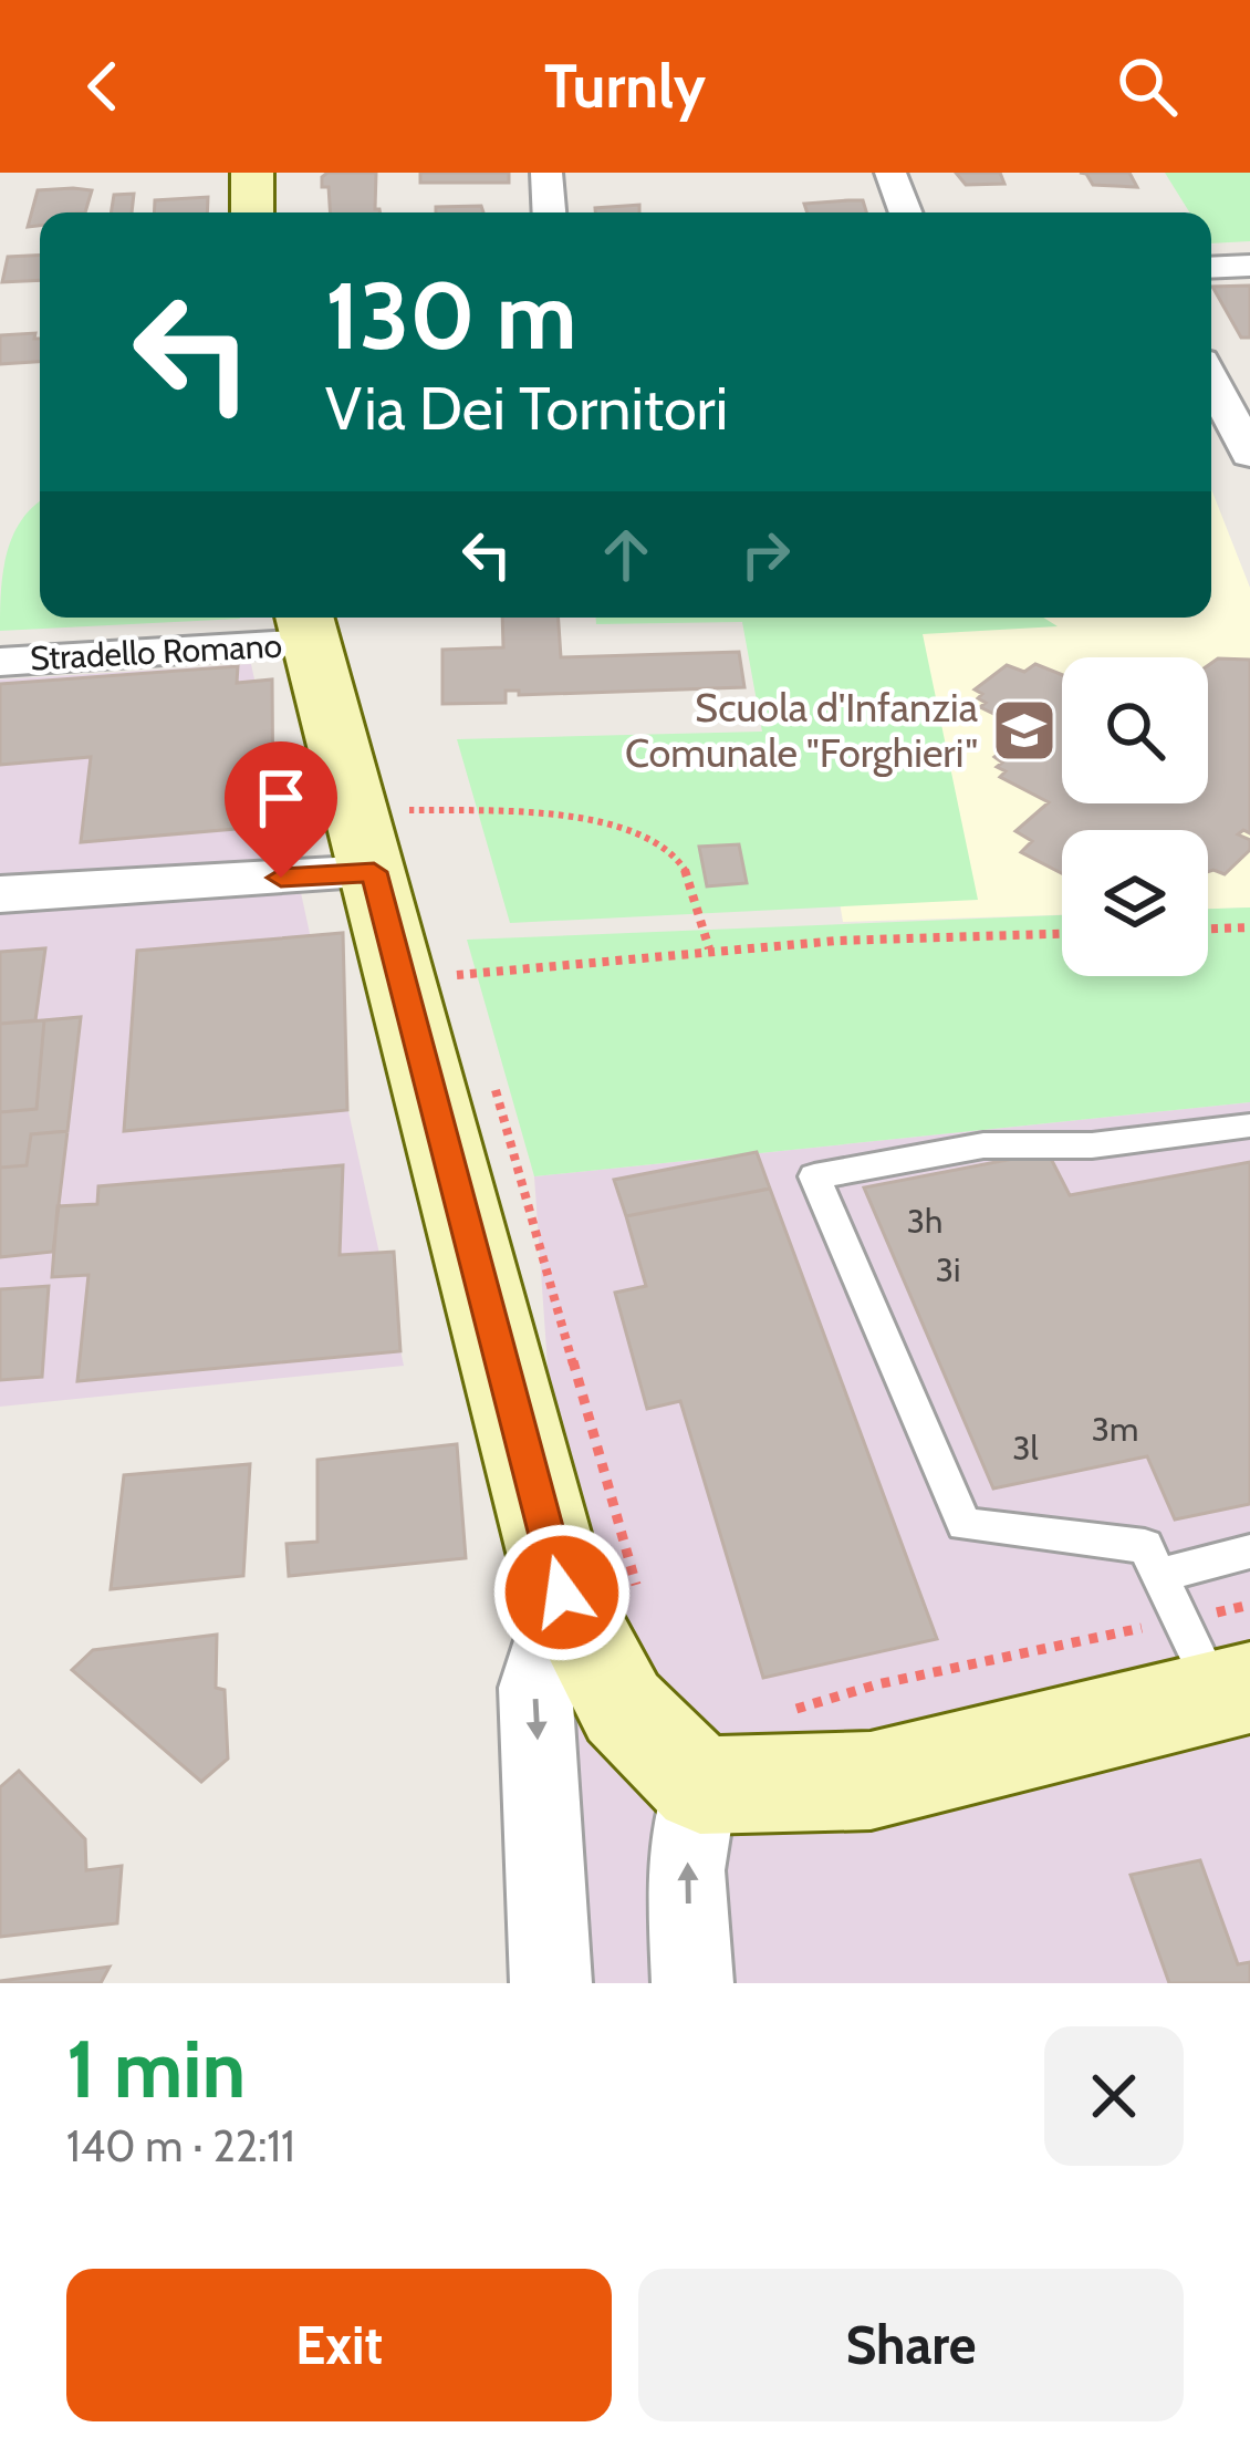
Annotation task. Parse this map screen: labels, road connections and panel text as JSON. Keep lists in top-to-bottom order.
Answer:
{
  "streets": {
    "street": ["Stradello Romano"]
  },
  "places": {
    "school or university": ["Scuola d'Infanzia Comunale \"Forghieri\""]
  },
  "house_numbers": [
    "3h",
    "3i",
    "3m",
    "3l"
  ],
  "page": {
    "header": "Turnly",
    "turn": ["130 m", "Via Dei Tornitori"],
    "heading": ["1 min", "140 m · 22:11"],
    "buttons": ["Exit", "Share"]
  }
}
